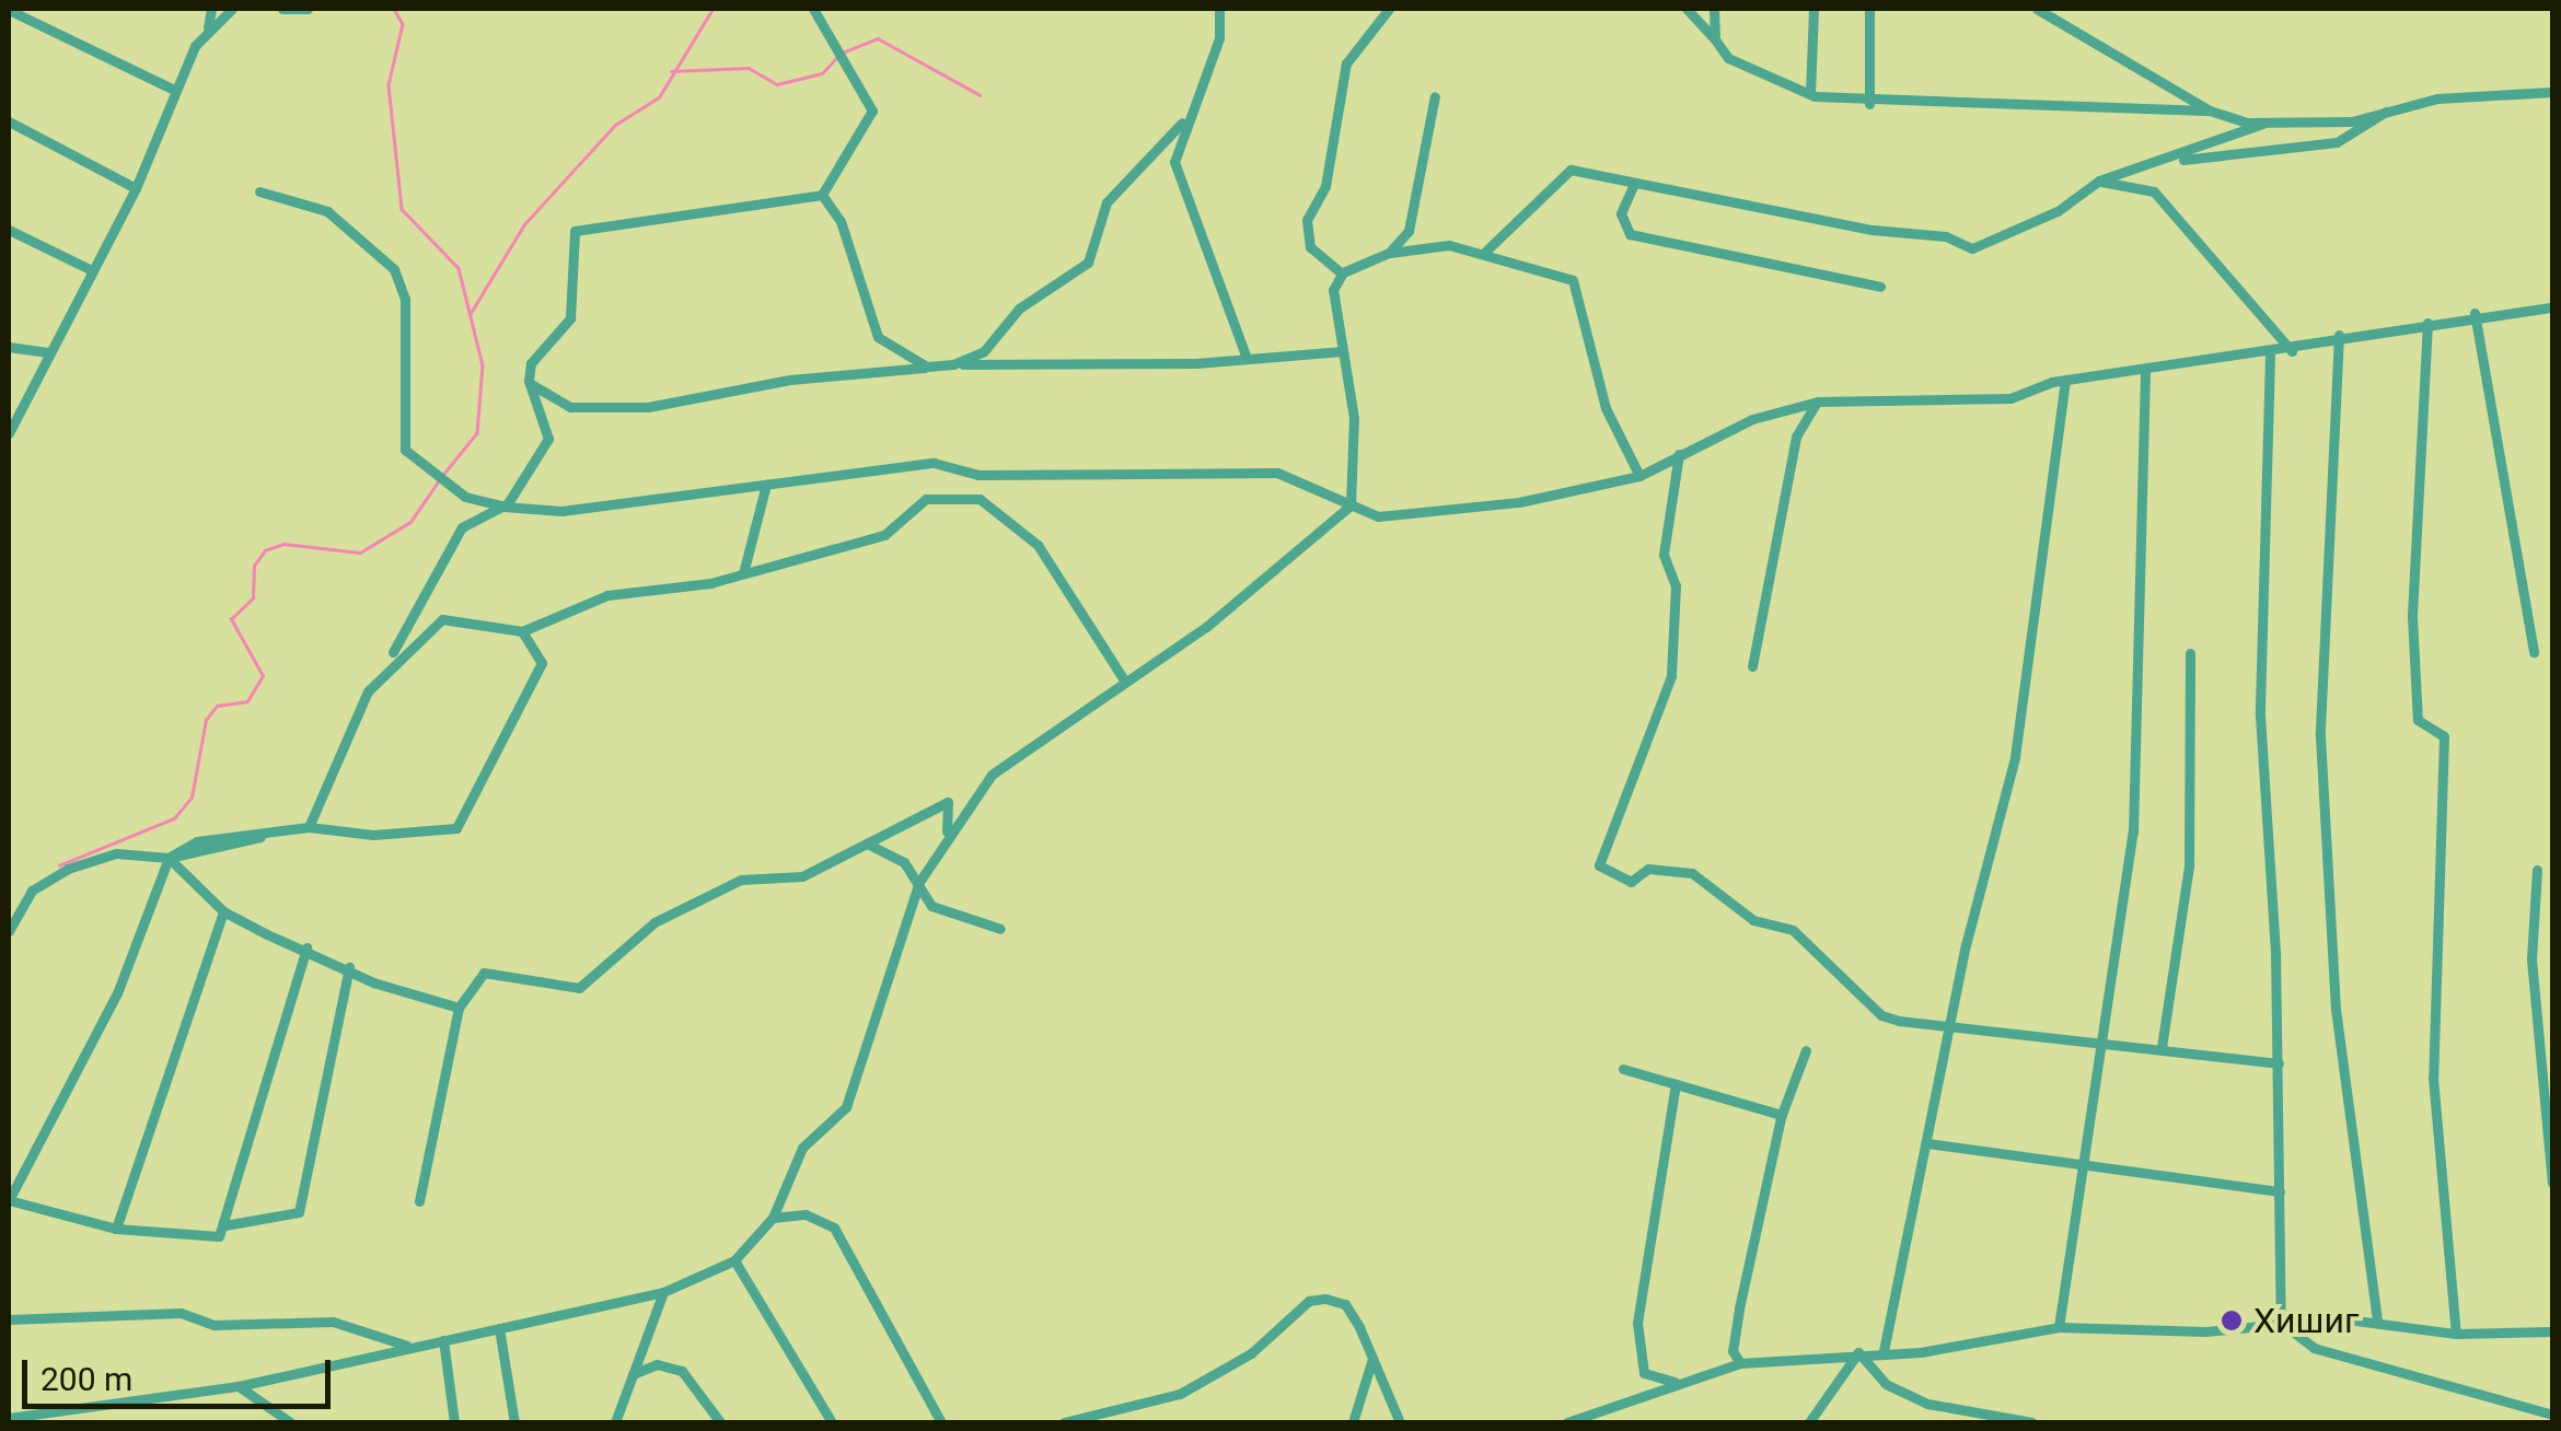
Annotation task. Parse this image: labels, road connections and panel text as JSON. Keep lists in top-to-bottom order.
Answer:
{
  "places": ["Хишиг"],
  "scale_bar": "200 m"
}
